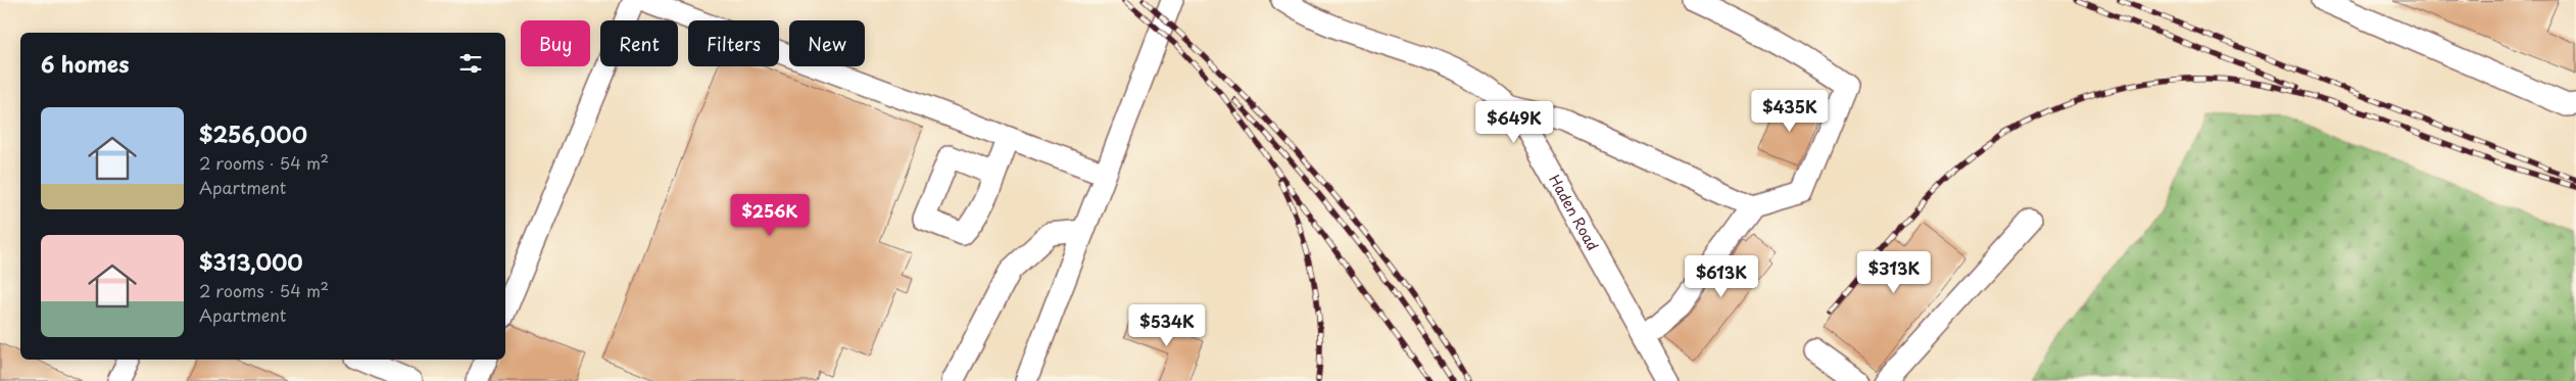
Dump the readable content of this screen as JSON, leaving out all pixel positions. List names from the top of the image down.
{
  "streets": {
    "street": ["Haden Road"]
  },
  "page": {
    "chip": [
      "Buy",
      "Rent",
      "Filters",
      "New"
    ],
    "heading": "6 homes",
    "price": [
      "$435K",
      "$649K",
      "$256K",
      "$313K",
      "$613K",
      "$534K"
    ],
    "list": [
      {
        "name": "$256,000",
        "note": "2 rooms · 54 m² · Apartment"
      },
      {
        "name": "$313,000",
        "note": "2 rooms · 54 m² · Apartment"
      }
    ]
  }
}
